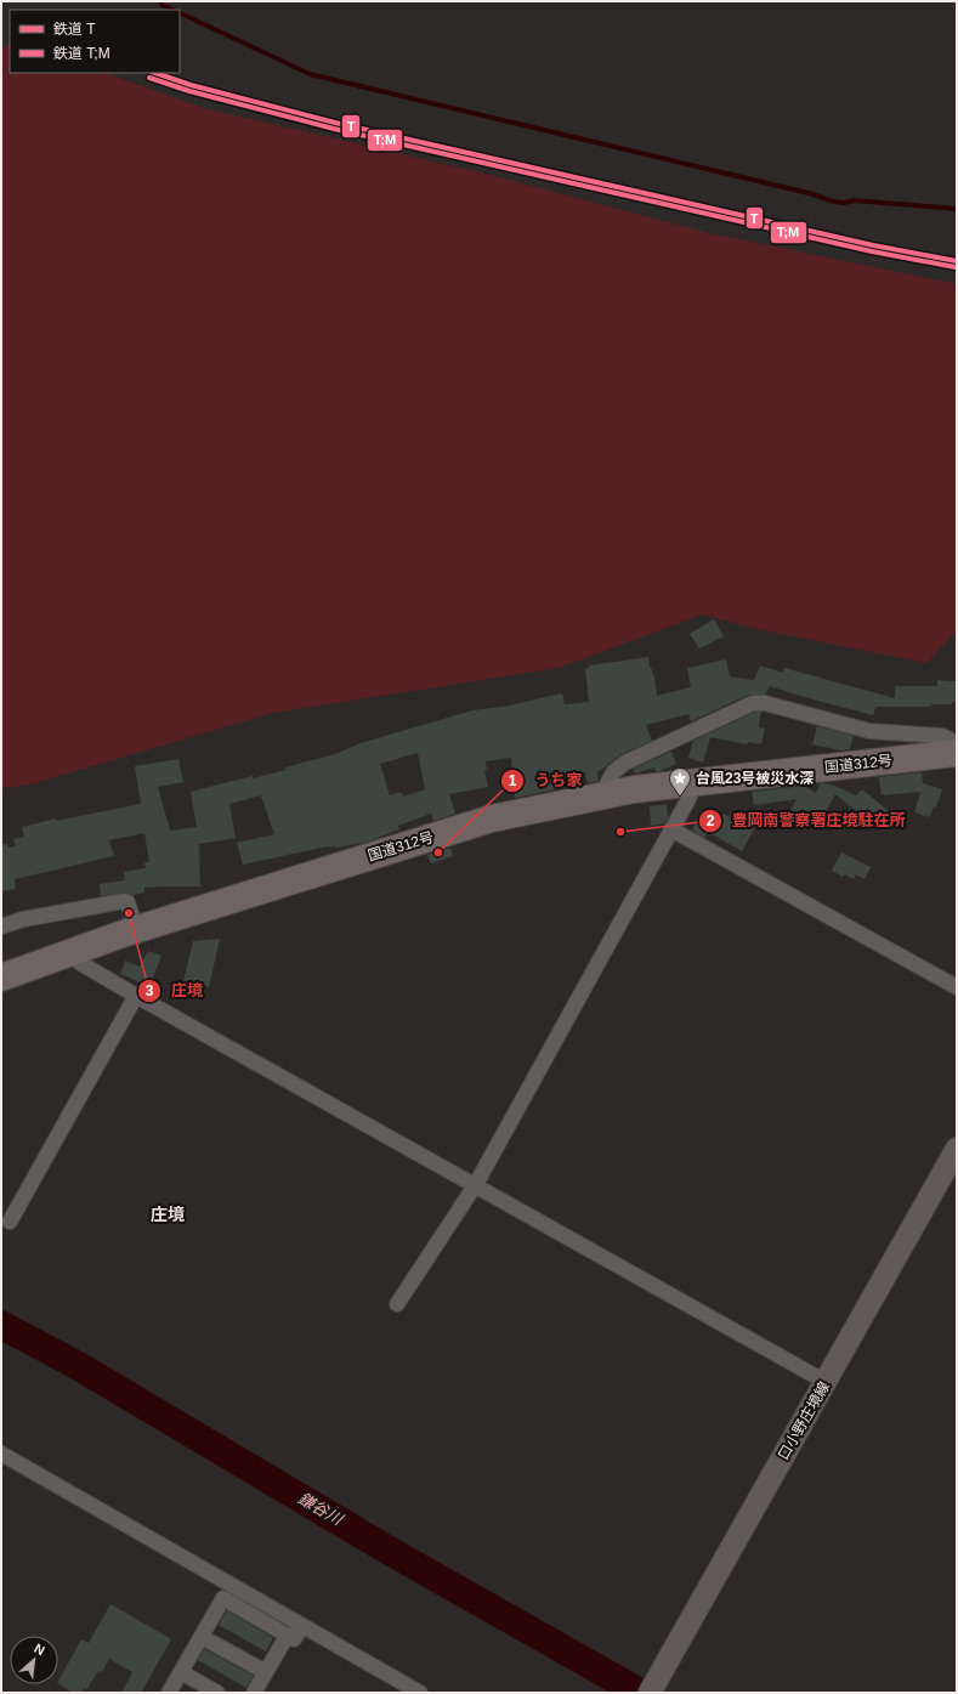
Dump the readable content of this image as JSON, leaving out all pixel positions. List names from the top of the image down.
{
  "streets": {
    "highway": ["国道312号"],
    "main road": ["口小野庄境線"]
  },
  "districts": ["庄境"],
  "water": ["鎌谷川"],
  "places": {
    "place": ["台風23号被災水深"],
    "other": ["豊岡南警察署庄境駐在所", "うち家", "庄境"]
  },
  "lines": ["rail line T", "rail line T;M"],
  "legend": ["鉄道 T", "鉄道 T;M"],
  "north": "top right"
}
